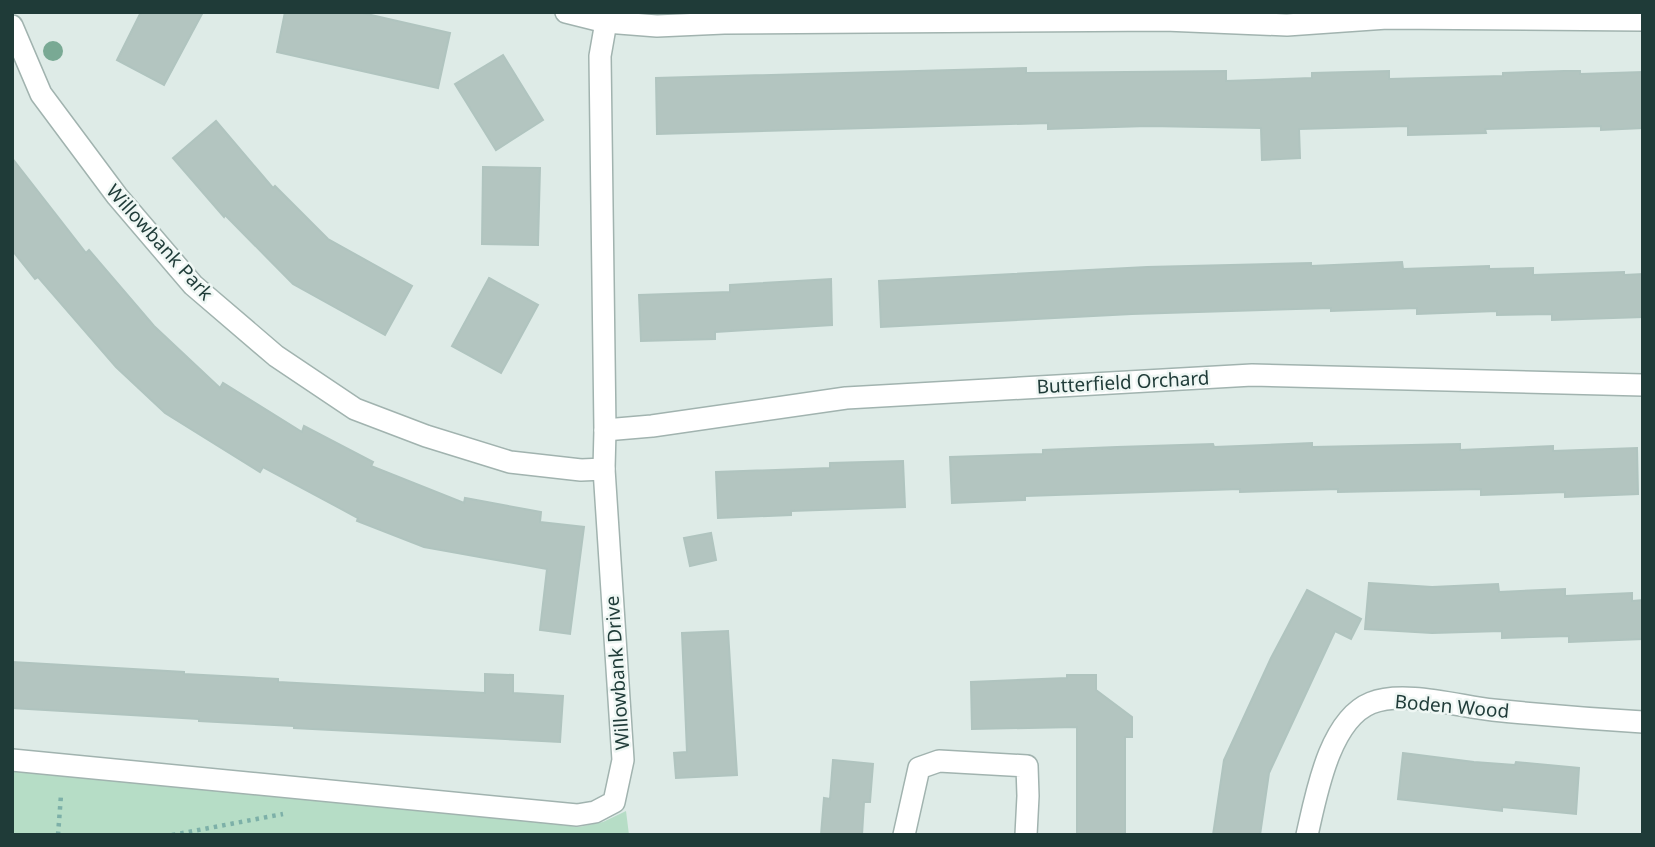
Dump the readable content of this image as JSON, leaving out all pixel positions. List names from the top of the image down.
{
  "streets": {
    "street": [
      "Willowbank Park",
      "Butterfield Orchard",
      "Willowbank Drive",
      "Boden Wood"
    ]
  },
  "crossings": [
    ["Willowbank Park", "Willowbank Drive"],
    ["Butterfield Orchard", "Willowbank Drive"]
  ]
}
